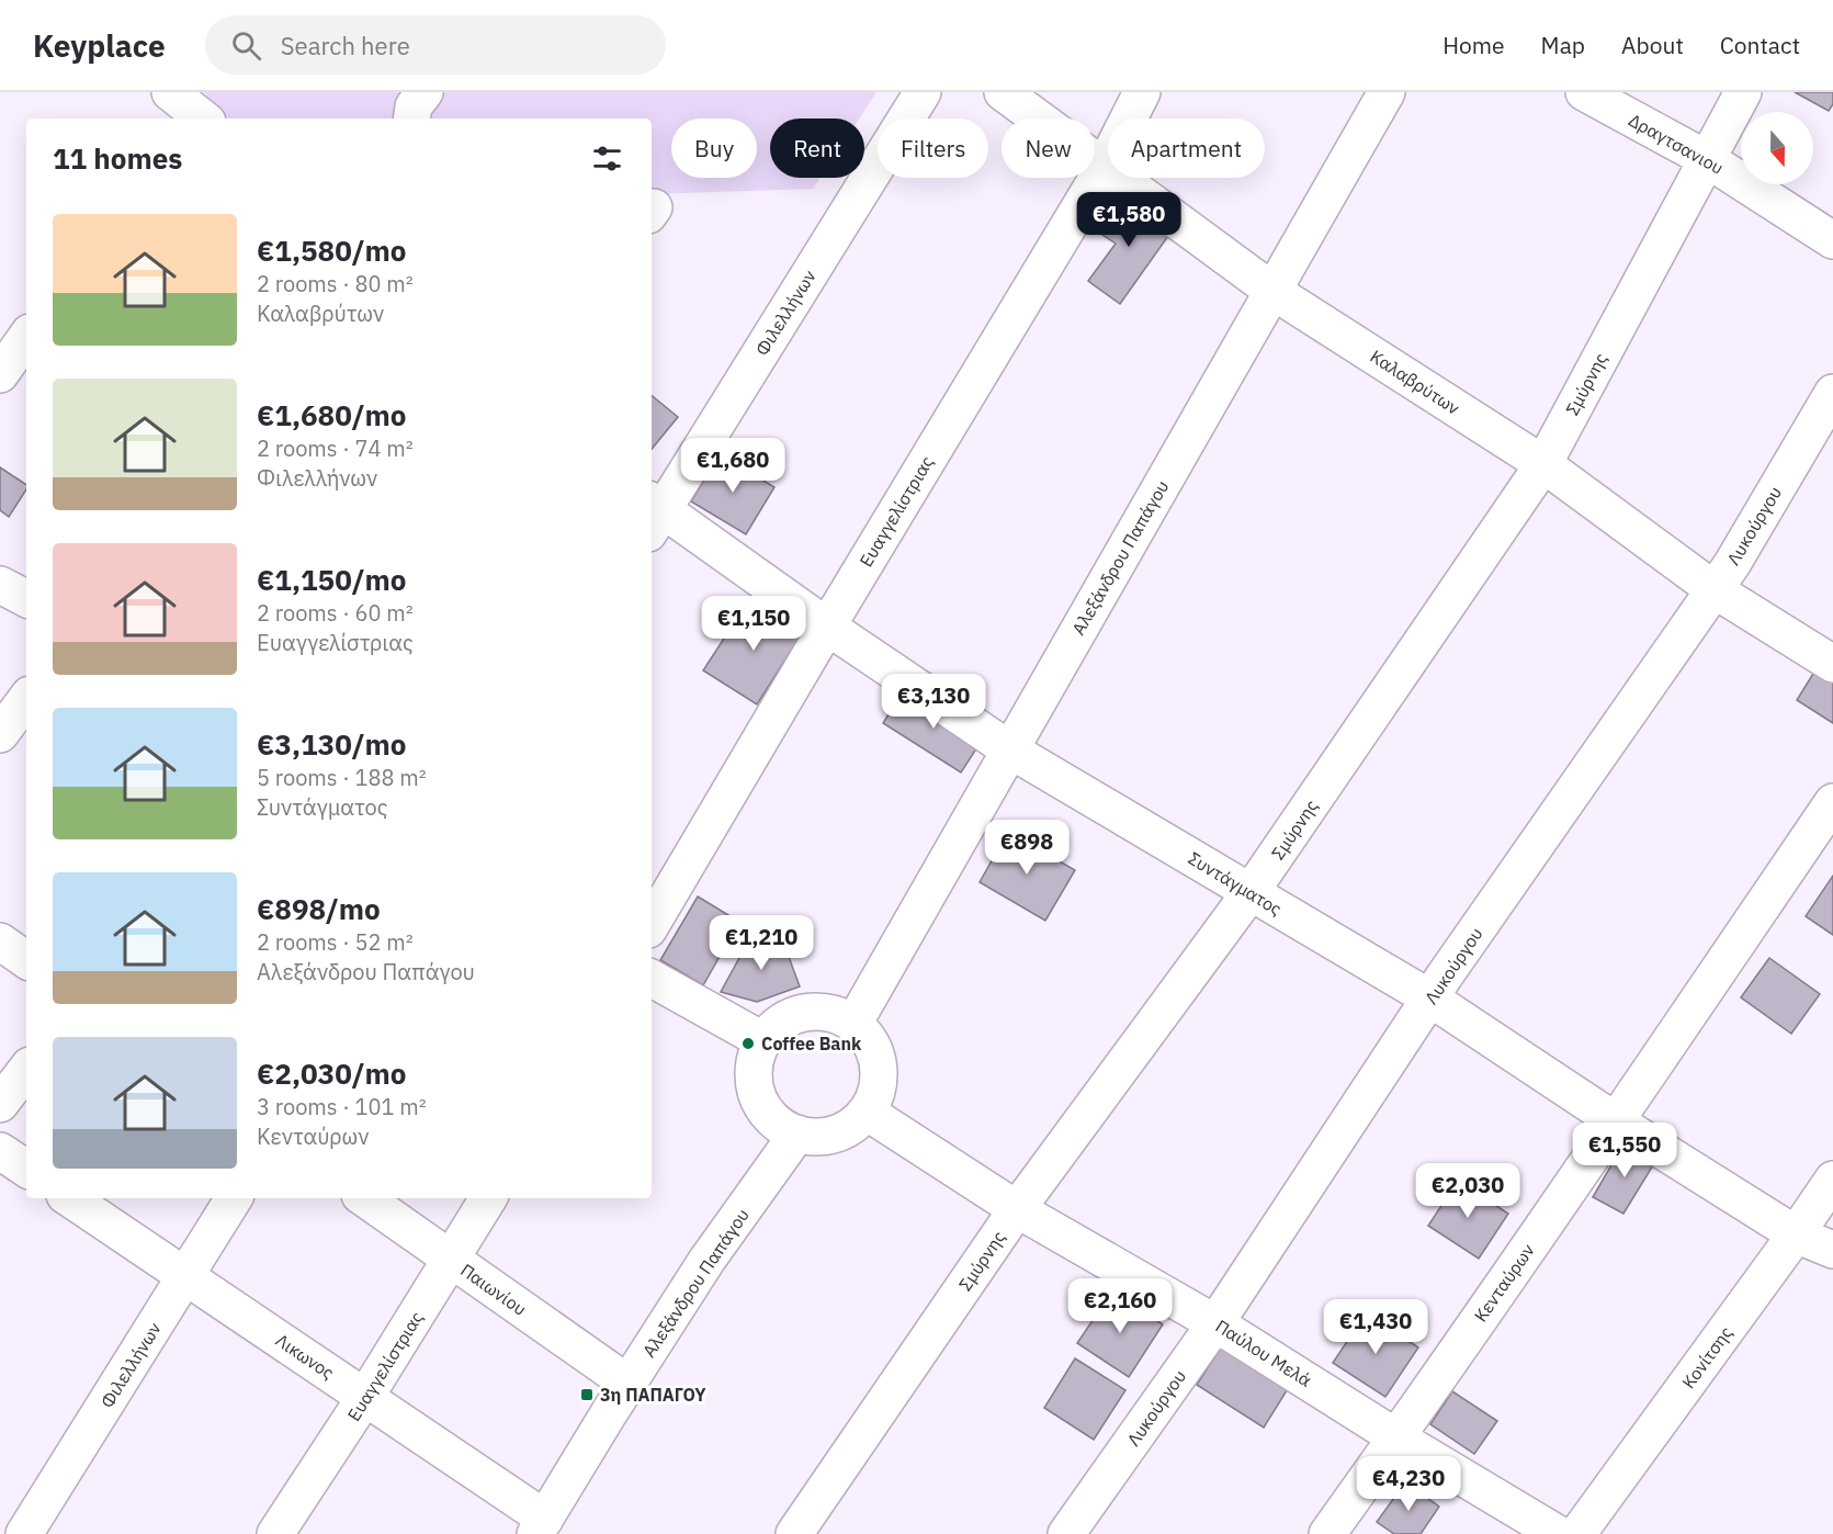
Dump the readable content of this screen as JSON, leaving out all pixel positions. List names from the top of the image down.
{
  "streets": {
    "street": [
      "Δραγτσανιου",
      "Φιλελλήνων",
      "Καλαβρύτων",
      "Σμύρνης",
      "Ευαγγελίστριας",
      "Λυκούργου",
      "Αλεξάνδρου Παπάγου",
      "Συντάγματος",
      "Κενταύρων",
      "Παιωνίου",
      "Παύλου Μελά",
      "Λικωνος",
      "Κονίτσης"
    ]
  },
  "crossings": [
    ["Δραγτσανιου", "Σμύρνης"],
    ["Φιλελλήνων", "Συντάγματος"],
    ["Φιλελλήνων", "Λικωνος"],
    ["Καλαβρύτων", "Σμύρνης"],
    ["Καλαβρύτων", "Ευαγγελίστριας"],
    ["Καλαβρύτων", "Λυκούργου"],
    ["Καλαβρύτων", "Αλεξάνδρου Παπάγου"],
    ["Σμύρνης", "Συντάγματος"],
    ["Σμύρνης", "Παύλου Μελά"],
    ["Ευαγγελίστριας", "Συντάγματος"],
    ["Ευαγγελίστριας", "Παιωνίου"],
    ["Ευαγγελίστριας", "Λικωνος"],
    ["Λυκούργου", "Συντάγματος"],
    ["Λυκούργου", "Παύλου Μελά"],
    ["Αλεξάνδρου Παπάγου", "Συντάγματος"],
    ["Αλεξάνδρου Παπάγου", "Παιωνίου"],
    ["Αλεξάνδρου Παπάγου", "Παύλου Μελά"],
    ["Αλεξάνδρου Παπάγου", "Λικωνος"],
    ["Συντάγματος", "Κενταύρων"],
    ["Συντάγματος", "Κονίτσης"],
    ["Κενταύρων", "Παύλου Μελά"]
  ],
  "places": {
    "other": ["Coffee Bank"],
    "transit": ["3η ΠΑΠΑΓΟΥ"]
  },
  "north": "bottom",
  "page": {
    "header": "Keyplace",
    "search": "Search here",
    "nav": [
      "Home",
      "Map",
      "About",
      "Contact"
    ],
    "chip": [
      "Buy",
      "Rent",
      "Filters",
      "New",
      "Apartment"
    ],
    "heading": "11 homes",
    "price": [
      "€1,580",
      "€1,680",
      "€1,150",
      "€3,130",
      "€898",
      "€1,210",
      "€1,550",
      "€2,030",
      "€2,160",
      "€1,430",
      "€4,230"
    ],
    "list": [
      {
        "name": "€1,580/mo",
        "note": "2 rooms · 80 m² · Καλαβρύτων"
      },
      {
        "name": "€1,680/mo",
        "note": "2 rooms · 74 m² · Φιλελλήνων"
      },
      {
        "name": "€1,150/mo",
        "note": "2 rooms · 60 m² · Ευαγγελίστριας"
      },
      {
        "name": "€3,130/mo",
        "note": "5 rooms · 188 m² · Συντάγματος"
      },
      {
        "name": "€898/mo",
        "note": "2 rooms · 52 m² · Αλεξάνδρου Παπάγου"
      },
      {
        "name": "€2,030/mo",
        "note": "3 rooms · 101 m² · Κενταύρων"
      }
    ]
  }
}
